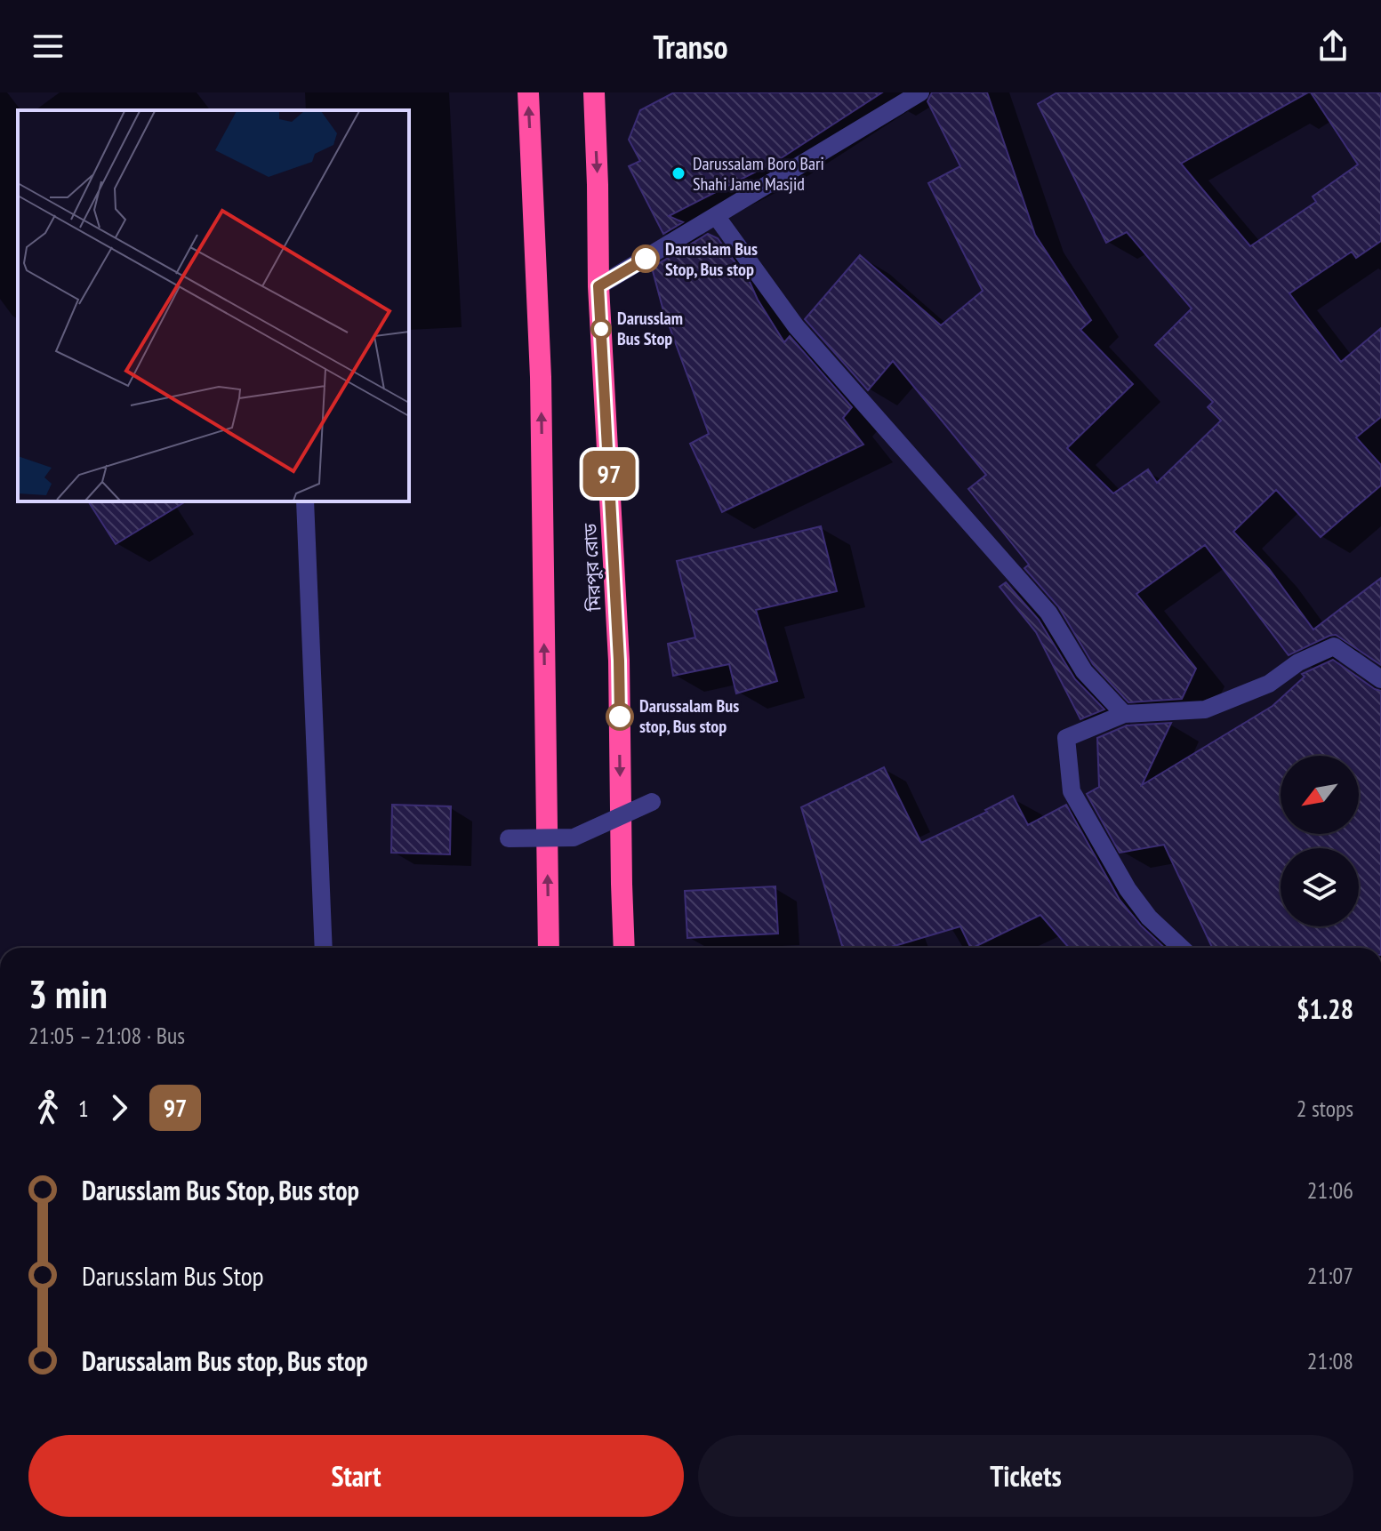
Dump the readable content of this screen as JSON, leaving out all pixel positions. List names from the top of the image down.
{
  "streets": {
    "highway": ["মিরপুর রোড"]
  },
  "places": [
    "Darussalam Boro Bari Shahi Jame Masjid",
    "Darusslam Bus Stop, Bus stop",
    "Darusslam Bus Stop",
    "Darussalam Bus stop, Bus stop"
  ],
  "lines": ["bus line 97"],
  "north": "bottom left",
  "page": {
    "header": "Transo",
    "on_map": "97",
    "heading": ["3 min", "21:05 – 21:08 · Bus", "$1.28"],
    "legs": ["1", "97", "2 stops"],
    "list": [
      {
        "name": "Darusslam Bus Stop, Bus stop",
        "value": "21:06"
      },
      {
        "name": "Darusslam Bus Stop",
        "value": "21:07"
      },
      {
        "name": "Darussalam Bus stop, Bus stop",
        "value": "21:08"
      }
    ],
    "buttons": ["Start", "Tickets"]
  }
}
